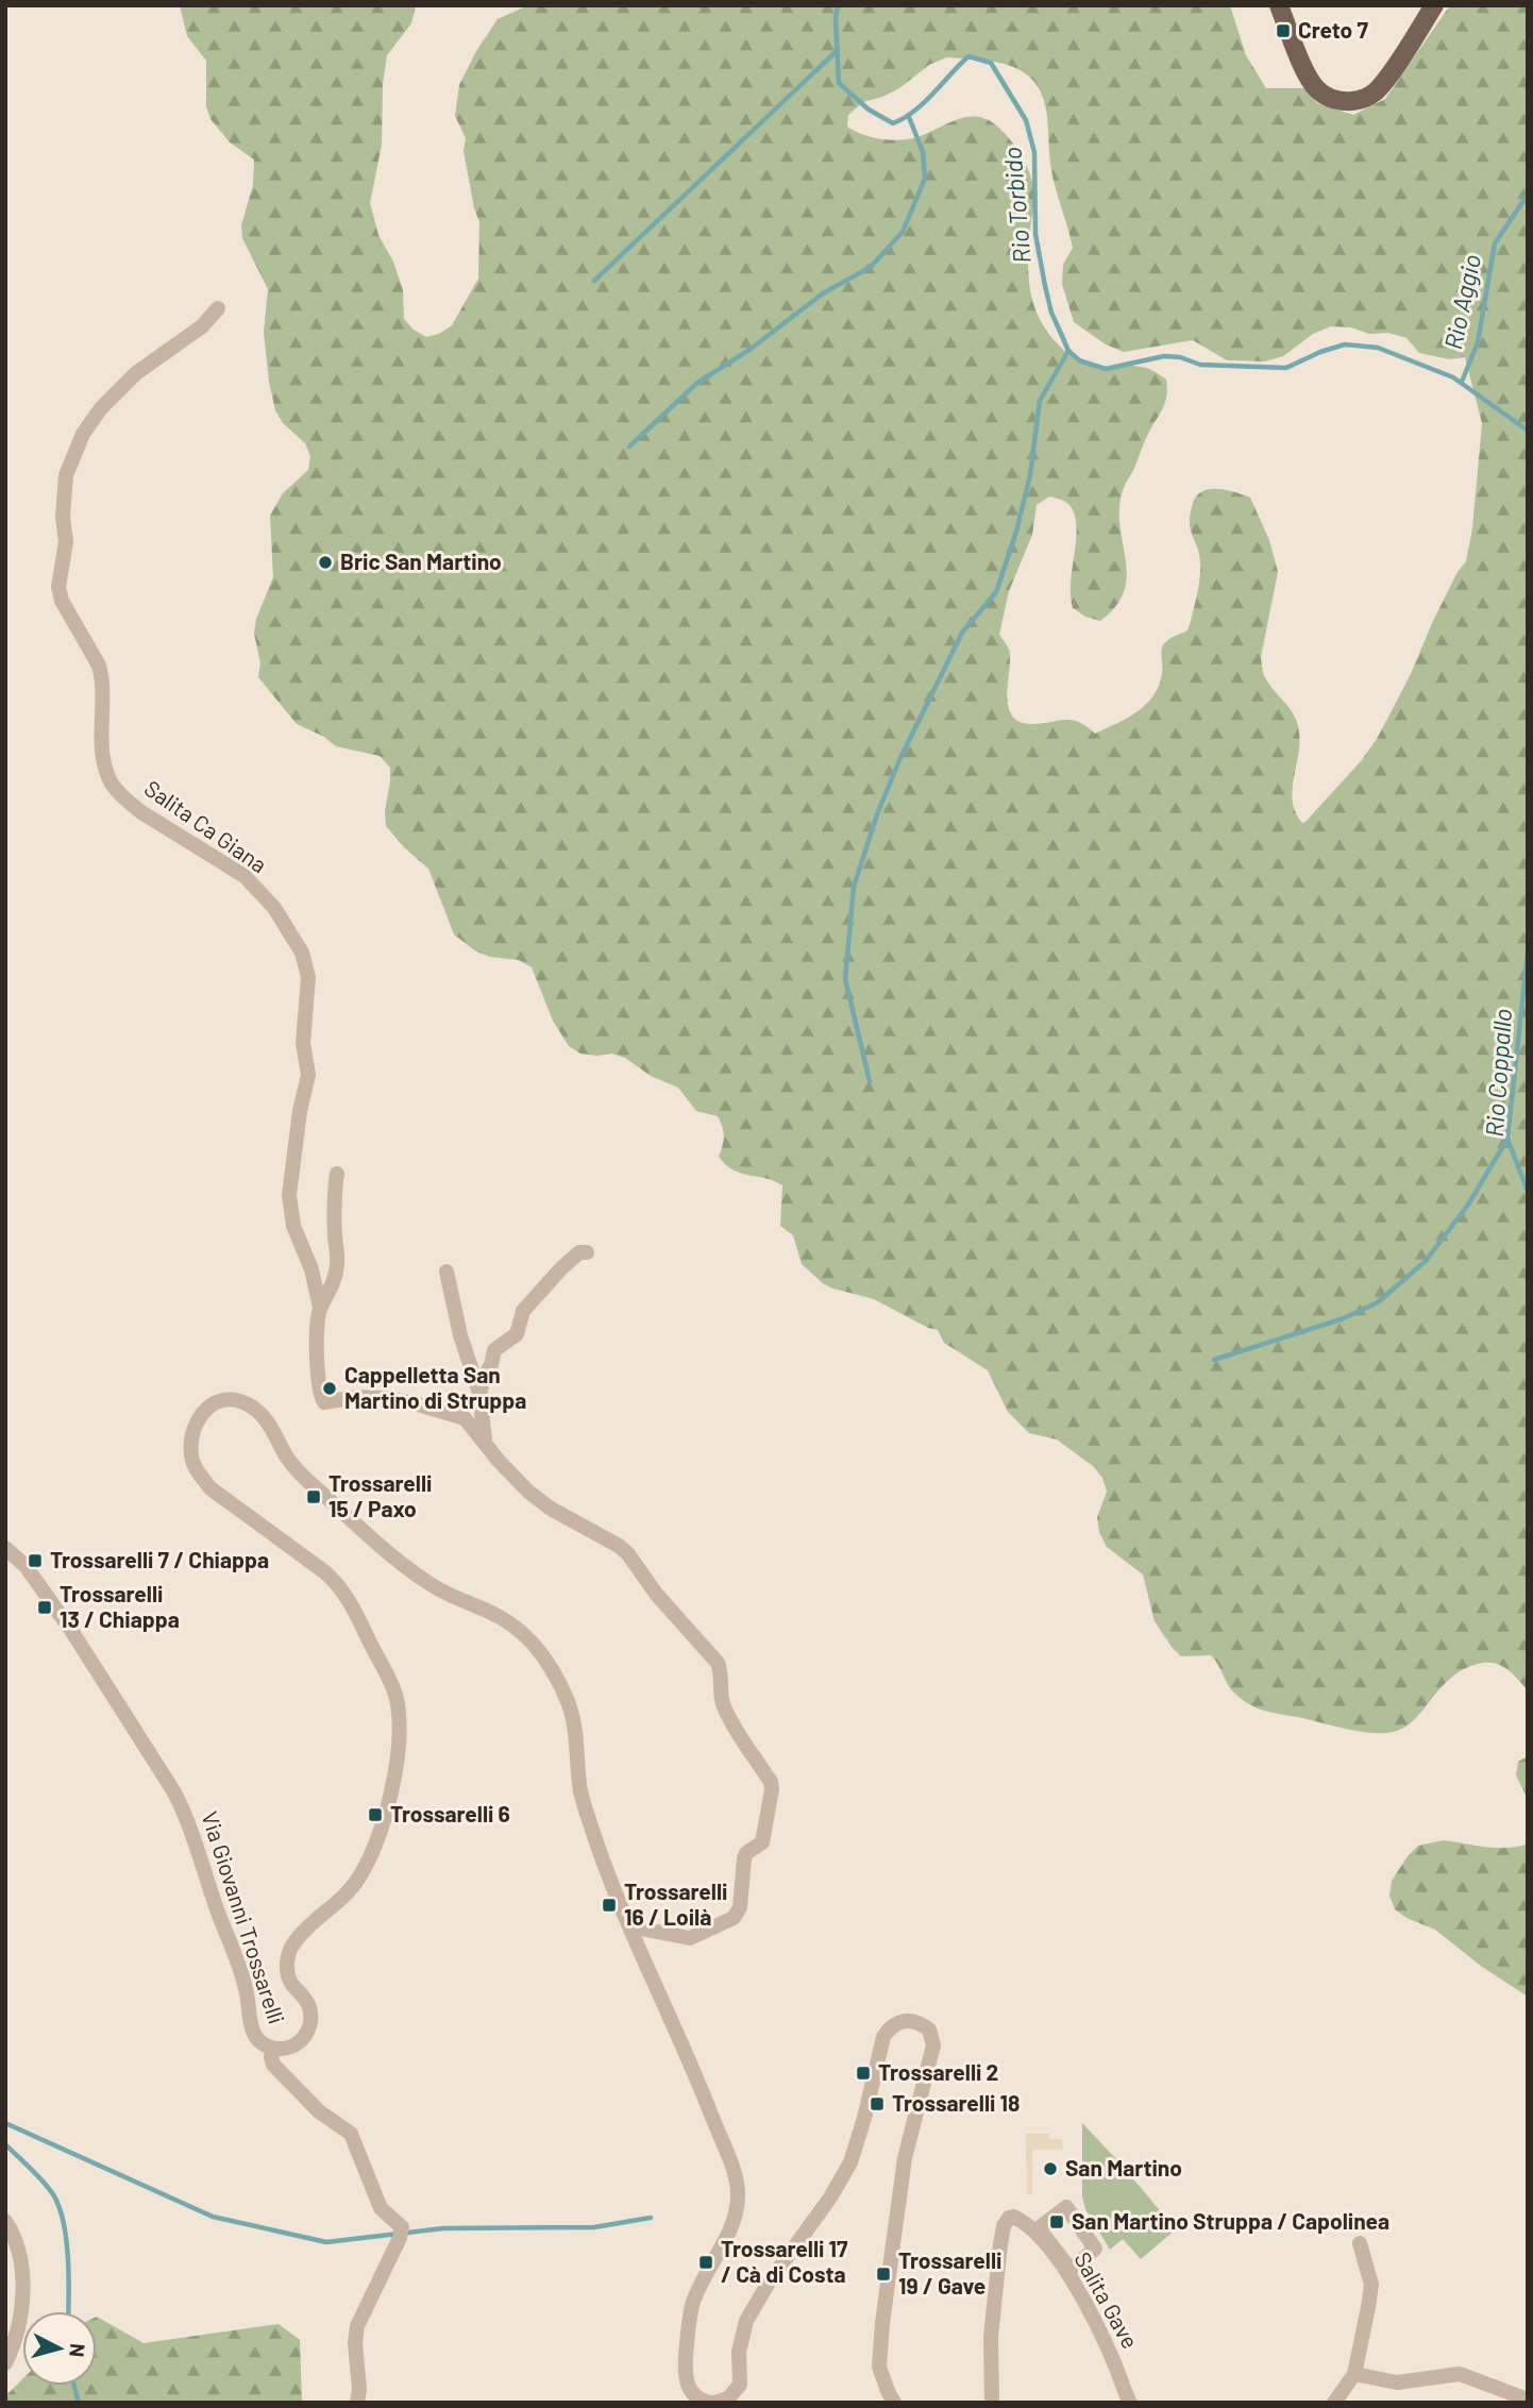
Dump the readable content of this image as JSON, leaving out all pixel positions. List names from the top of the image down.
{
  "streets": {
    "street": ["Salita Ca Giana", "Via Giovanni Trossarelli", "Salita Gave"]
  },
  "water": ["Rio Torbido", "Rio Aggio", "Rio Coppallo"],
  "places": {
    "transit": [
      "Creto 7",
      "Trossarelli 15 / Paxo",
      "Trossarelli 7 / Chiappa",
      "Trossarelli 13 / Chiappa",
      "Trossarelli 6",
      "Trossarelli 16 / Loilà",
      "Trossarelli 2",
      "Trossarelli 18",
      "San Martino Struppa / Capolinea",
      "Trossarelli 17 / Cà di Costa",
      "Trossarelli 19 / Gave"
    ],
    "other": ["Bric San Martino", "Cappelletta San Martino di Struppa", "San Martino"]
  },
  "north": "right"
}
